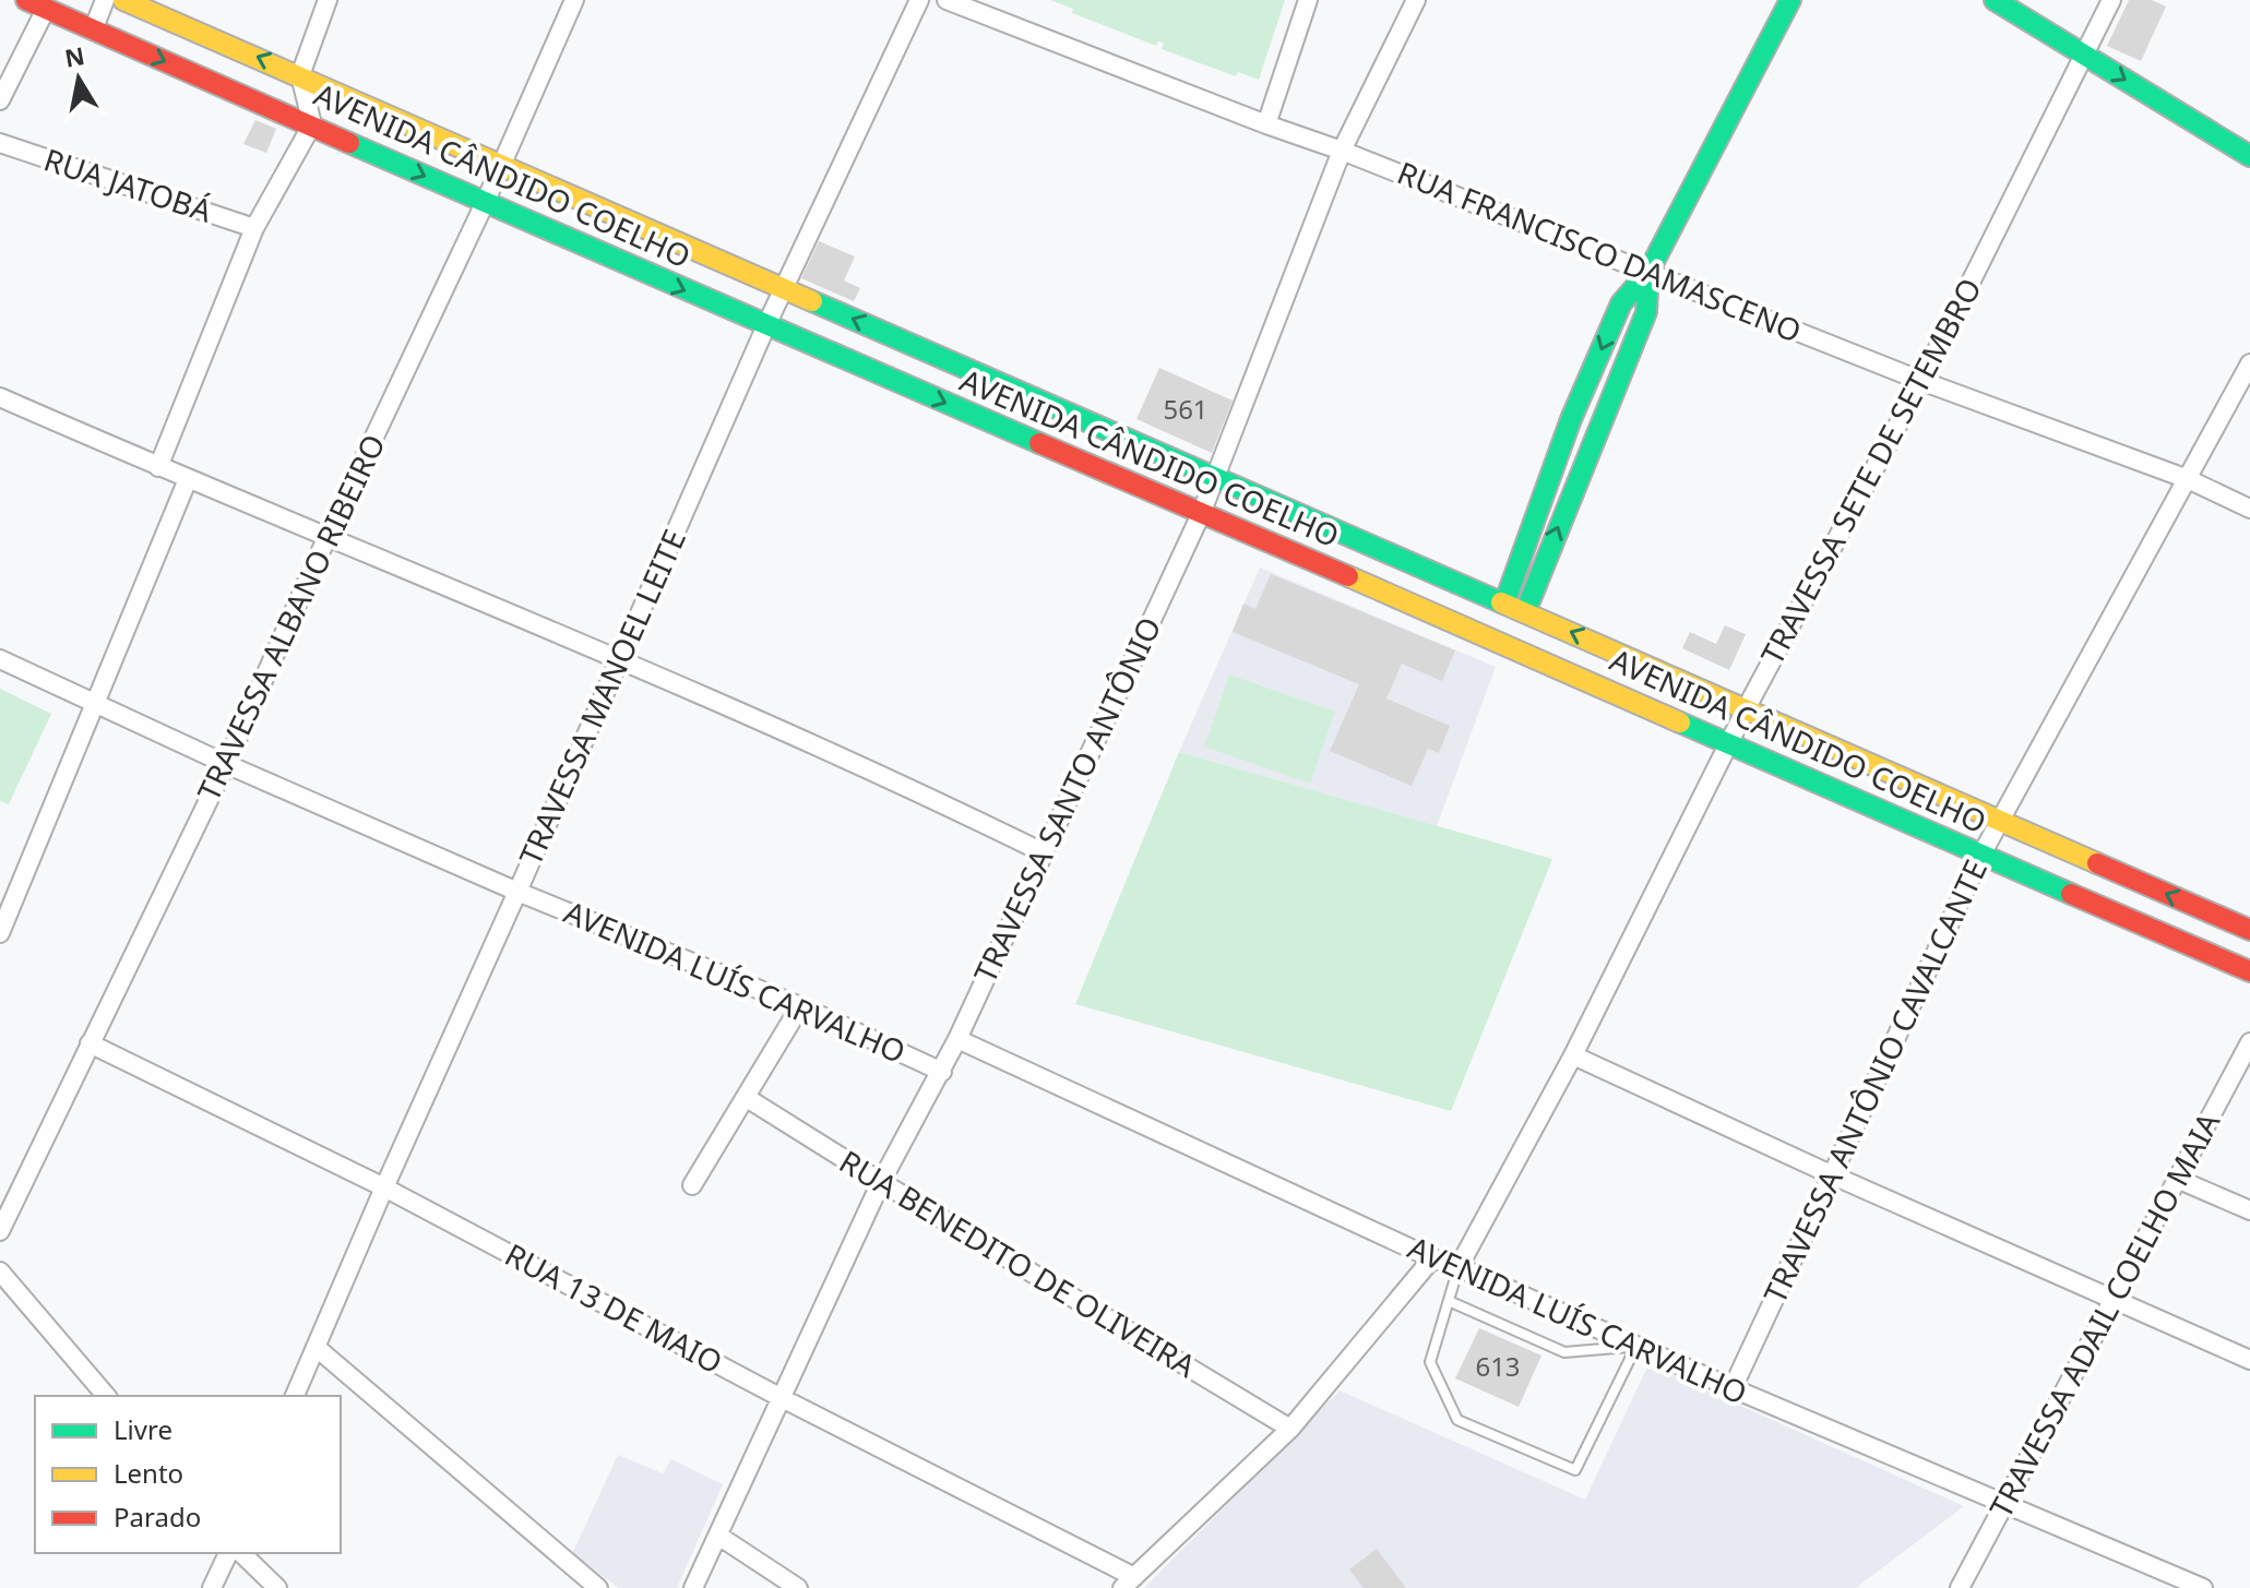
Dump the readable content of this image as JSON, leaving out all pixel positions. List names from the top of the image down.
{
  "streets": {
    "main road": ["AVENIDA CÂNDIDO COELHO"],
    "street": [
      "RUA JATOBÁ",
      "RUA FRANCISCO DAMASCENO",
      "TRAVESSA SETE DE SETEMBRO",
      "TRAVESSA ALBANO RIBEIRO",
      "TRAVESSA MANOEL LEITE",
      "TRAVESSA SANTO ANTÔNIO",
      "AVENIDA LUÍS CARVALHO",
      "TRAVESSA ANTÔNIO CAVALCANTE",
      "RUA BENEDITO DE OLIVEIRA",
      "RUA 13 DE MAIO",
      "TRAVESSA ADAIL COELHO MAIA"
    ]
  },
  "crossings": [
    ["AVENIDA CÂNDIDO COELHO", "TRAVESSA SETE DE SETEMBRO"],
    ["AVENIDA CÂNDIDO COELHO", "TRAVESSA ALBANO RIBEIRO"],
    ["AVENIDA CÂNDIDO COELHO", "TRAVESSA MANOEL LEITE"],
    ["AVENIDA CÂNDIDO COELHO", "TRAVESSA SANTO ANTÔNIO"],
    ["AVENIDA CÂNDIDO COELHO", "TRAVESSA ANTÔNIO CAVALCANTE"],
    ["RUA FRANCISCO DAMASCENO", "TRAVESSA SETE DE SETEMBRO"],
    ["RUA FRANCISCO DAMASCENO", "TRAVESSA SANTO ANTÔNIO"],
    ["RUA FRANCISCO DAMASCENO", "TRAVESSA ANTÔNIO CAVALCANTE"],
    ["TRAVESSA SETE DE SETEMBRO", "AVENIDA LUÍS CARVALHO"],
    ["TRAVESSA ALBANO RIBEIRO", "AVENIDA LUÍS CARVALHO"],
    ["TRAVESSA ALBANO RIBEIRO", "RUA 13 DE MAIO"],
    ["TRAVESSA MANOEL LEITE", "AVENIDA LUÍS CARVALHO"],
    ["TRAVESSA MANOEL LEITE", "RUA 13 DE MAIO"],
    ["TRAVESSA SANTO ANTÔNIO", "AVENIDA LUÍS CARVALHO"],
    ["TRAVESSA SANTO ANTÔNIO", "RUA BENEDITO DE OLIVEIRA"],
    ["TRAVESSA SANTO ANTÔNIO", "RUA 13 DE MAIO"],
    ["AVENIDA LUÍS CARVALHO", "TRAVESSA ANTÔNIO CAVALCANTE"],
    ["AVENIDA LUÍS CARVALHO", "TRAVESSA ADAIL COELHO MAIA"]
  ],
  "house_numbers": ["561", "613"],
  "legend": ["Livre", "Lento", "Parado"],
  "north": "top"
}
